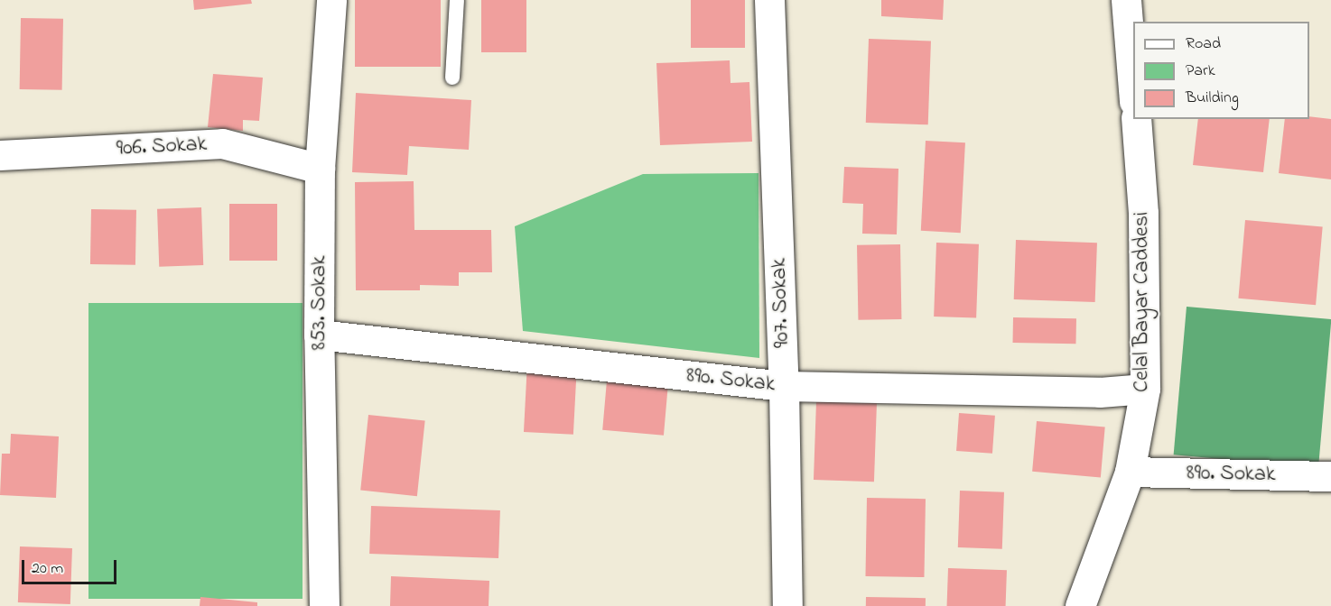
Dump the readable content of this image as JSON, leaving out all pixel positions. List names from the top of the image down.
{
  "streets": {
    "street": [
      "906. Sokak",
      "Celal Bayar Caddesi",
      "853. Sokak",
      "907. Sokak",
      "890. Sokak"
    ]
  },
  "crossings": [
    ["906. Sokak", "853. Sokak"],
    ["Celal Bayar Caddesi", "890. Sokak"],
    ["853. Sokak", "890. Sokak"],
    ["907. Sokak", "890. Sokak"]
  ],
  "legend": ["Road", "Park", "Building"],
  "scale_bar": "20 m"
}
